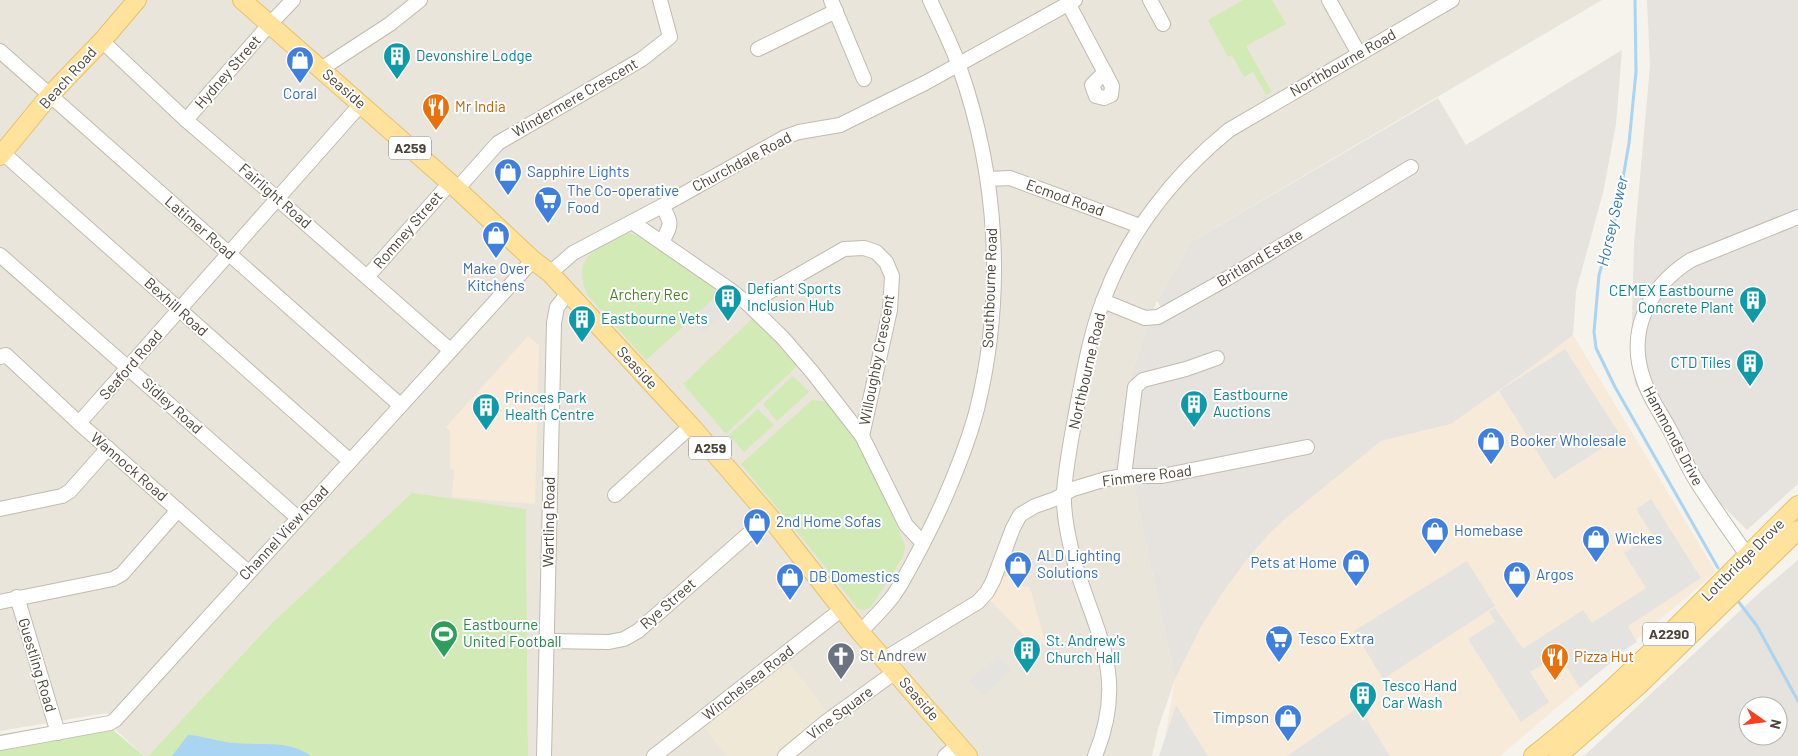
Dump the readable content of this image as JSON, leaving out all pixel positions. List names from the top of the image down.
{
  "streets": {
    "main road": [
      "Beach Road",
      "Seaside",
      "A259",
      "Lottbridge Drove",
      "A2290"
    ],
    "street": [
      "Northbourne Road",
      "Hydney Street",
      "Windermere Crescent",
      "Churchdale Road",
      "Fairlight Road",
      "Ecmod Road",
      "Latimer Road",
      "Romney Street",
      "Britland Estate",
      "Southbourne Road",
      "Bexhill Road",
      "Willoughby Crescent",
      "Seaford Road",
      "Sidley Road",
      "Hammonds Drive",
      "Wannock Road",
      "Finmere Road",
      "Wartling Road",
      "Channel View Road",
      "Rye Street",
      "Guestling Road",
      "Winchelsea Road",
      "Vine Square"
    ]
  },
  "crossings": [
    ["Northbourne Road", "Ecmod Road"],
    ["Northbourne Road", "Britland Estate"],
    ["Northbourne Road", "Finmere Road"],
    ["Hydney Street", "Seaside"],
    ["Hydney Street", "Fairlight Road"],
    ["Beach Road", "Fairlight Road"],
    ["Beach Road", "Latimer Road"],
    ["Beach Road", "Bexhill Road"],
    ["Seaside", "Windermere Crescent"],
    ["Seaside", "Churchdale Road"],
    ["Seaside", "Romney Street"],
    ["Seaside", "Southbourne Road"],
    ["Seaside", "Seaford Road"],
    ["Seaside", "Finmere Road"],
    ["Seaside", "Wartling Road"],
    ["Seaside", "Channel View Road"],
    ["Seaside", "Rye Street"],
    ["Seaside", "Winchelsea Road"],
    ["Seaside", "Vine Square"],
    ["Windermere Crescent", "Romney Street"],
    ["Churchdale Road", "Southbourne Road"],
    ["Churchdale Road", "Willoughby Crescent"],
    ["Fairlight Road", "Romney Street"],
    ["Fairlight Road", "Seaford Road"],
    ["Fairlight Road", "Channel View Road"],
    ["Ecmod Road", "Southbourne Road"],
    ["Latimer Road", "Seaford Road"],
    ["Latimer Road", "Channel View Road"],
    ["Southbourne Road", "Willoughby Crescent"],
    ["Bexhill Road", "Seaford Road"],
    ["Bexhill Road", "Channel View Road"],
    ["Seaford Road", "Sidley Road"],
    ["Seaford Road", "Wannock Road"],
    ["Sidley Road", "Channel View Road"],
    ["Hammonds Drive", "Lottbridge Drove"],
    ["Wannock Road", "Channel View Road"],
    ["Finmere Road", "Vine Square"],
    ["Wartling Road", "Rye Street"],
    ["Channel View Road", "Guestling Road"]
  ],
  "water": ["Horsey Sewer"],
  "parks": ["Archery Rec"],
  "places": {
    "building": [
      "Devonshire Lodge",
      "Defiant Sports Inclusion Hub",
      "CEMEX Eastbourne Concrete Plant",
      "Eastbourne Vets",
      "CTD Tiles",
      "Eastbourne Auctions",
      "Princes Park Health Centre",
      "St. Andrew's Church Hall",
      "Tesco Hand Car Wash"
    ],
    "shop": [
      "Coral",
      "Sapphire Lights",
      "Make Over Kitchens",
      "Booker Wholesale",
      "2nd Home Sofas",
      "Homebase",
      "Wickes",
      "Pets at Home",
      "ALD Lighting Solutions",
      "Argos",
      "DB Domestics",
      "Timpson"
    ],
    "restaurant": ["Mr India", "Pizza Hut"],
    "supermarket": ["The Co-operative Food", "Tesco Extra"],
    "sports": ["Eastbourne United Football"],
    "church": ["St Andrew"]
  },
  "north": "right"
}
